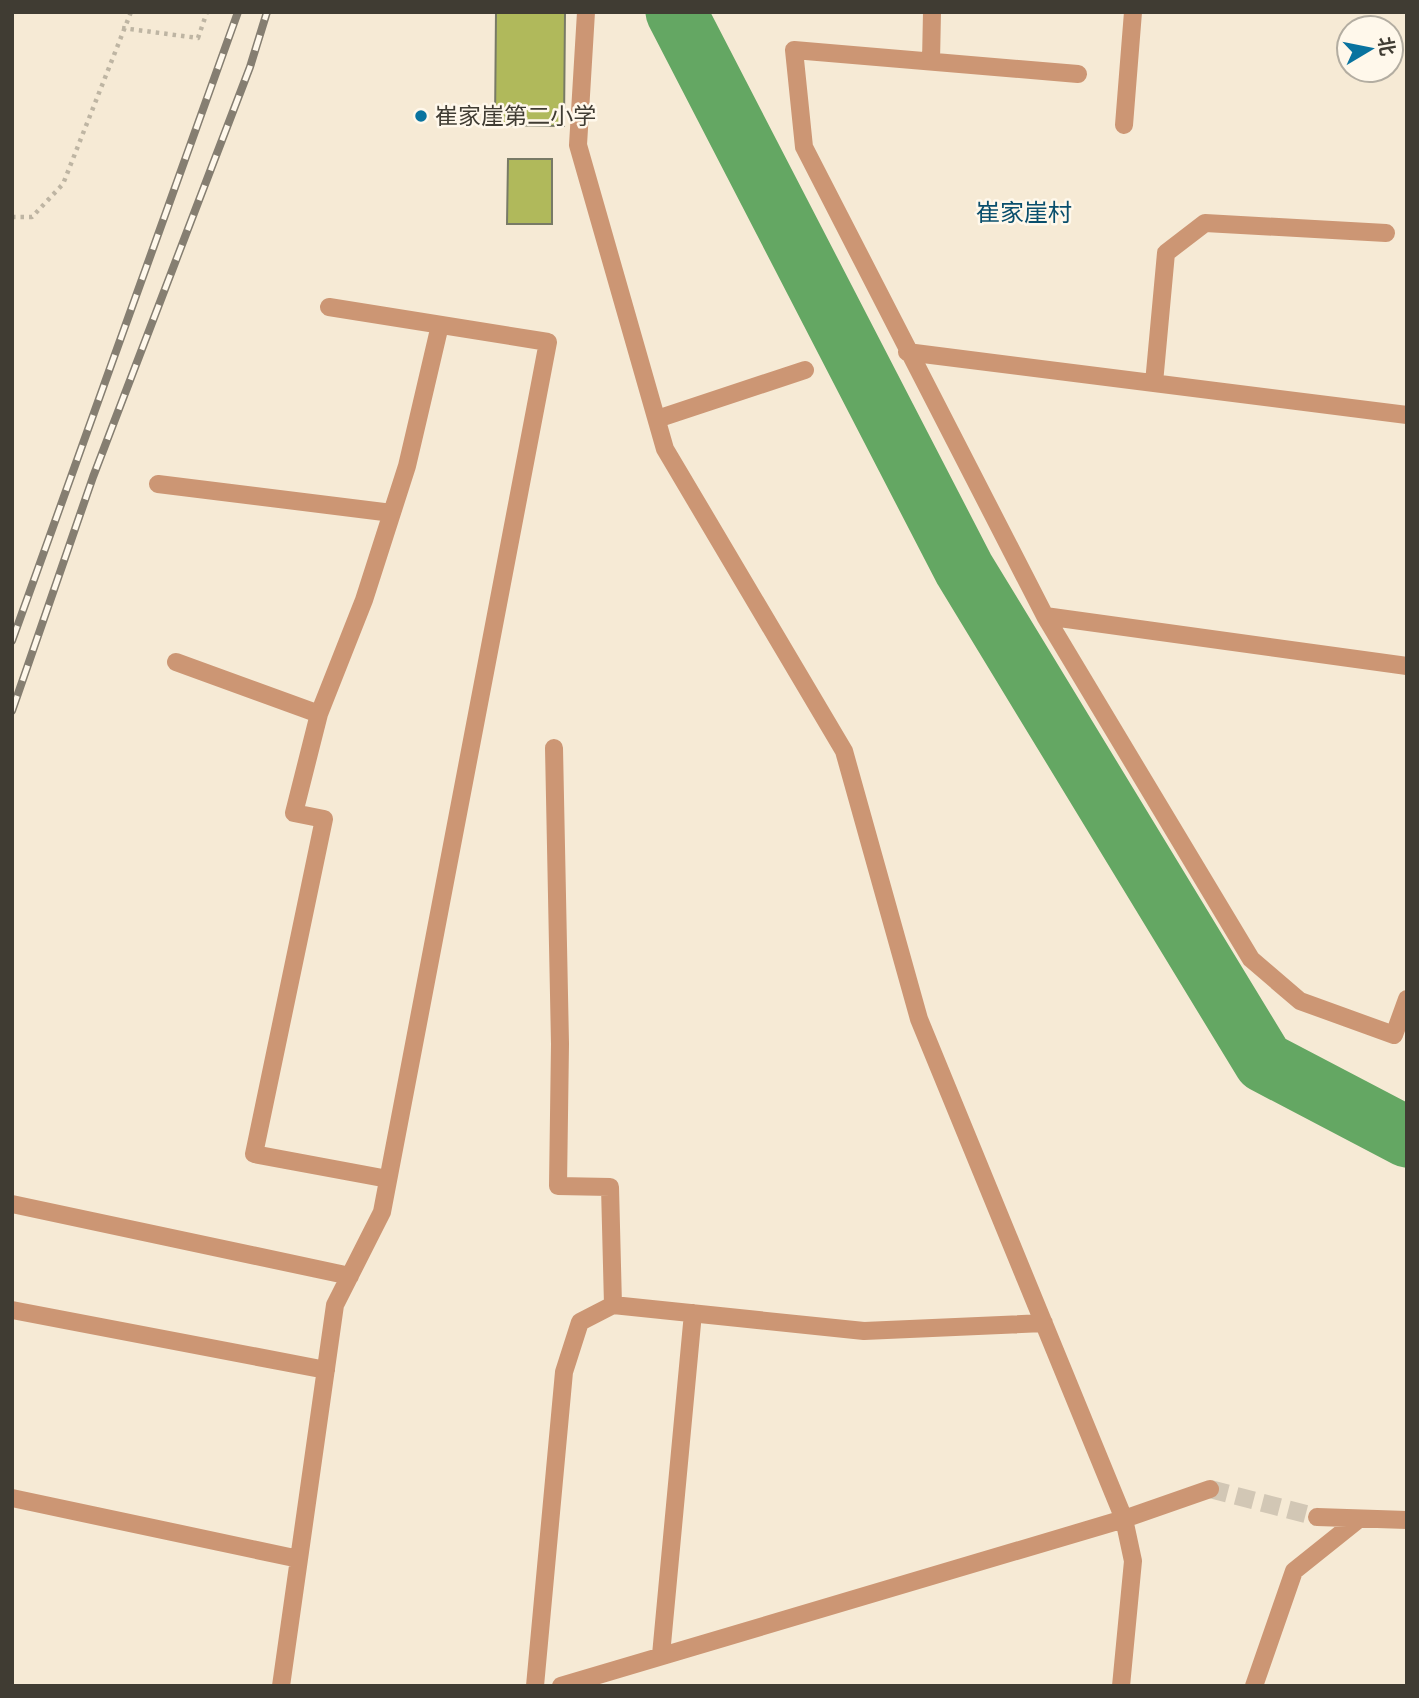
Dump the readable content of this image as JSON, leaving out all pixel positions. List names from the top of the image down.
{
  "districts": ["崔家崖村"],
  "places": ["崔家崖第二小学"],
  "north": "right"
}
